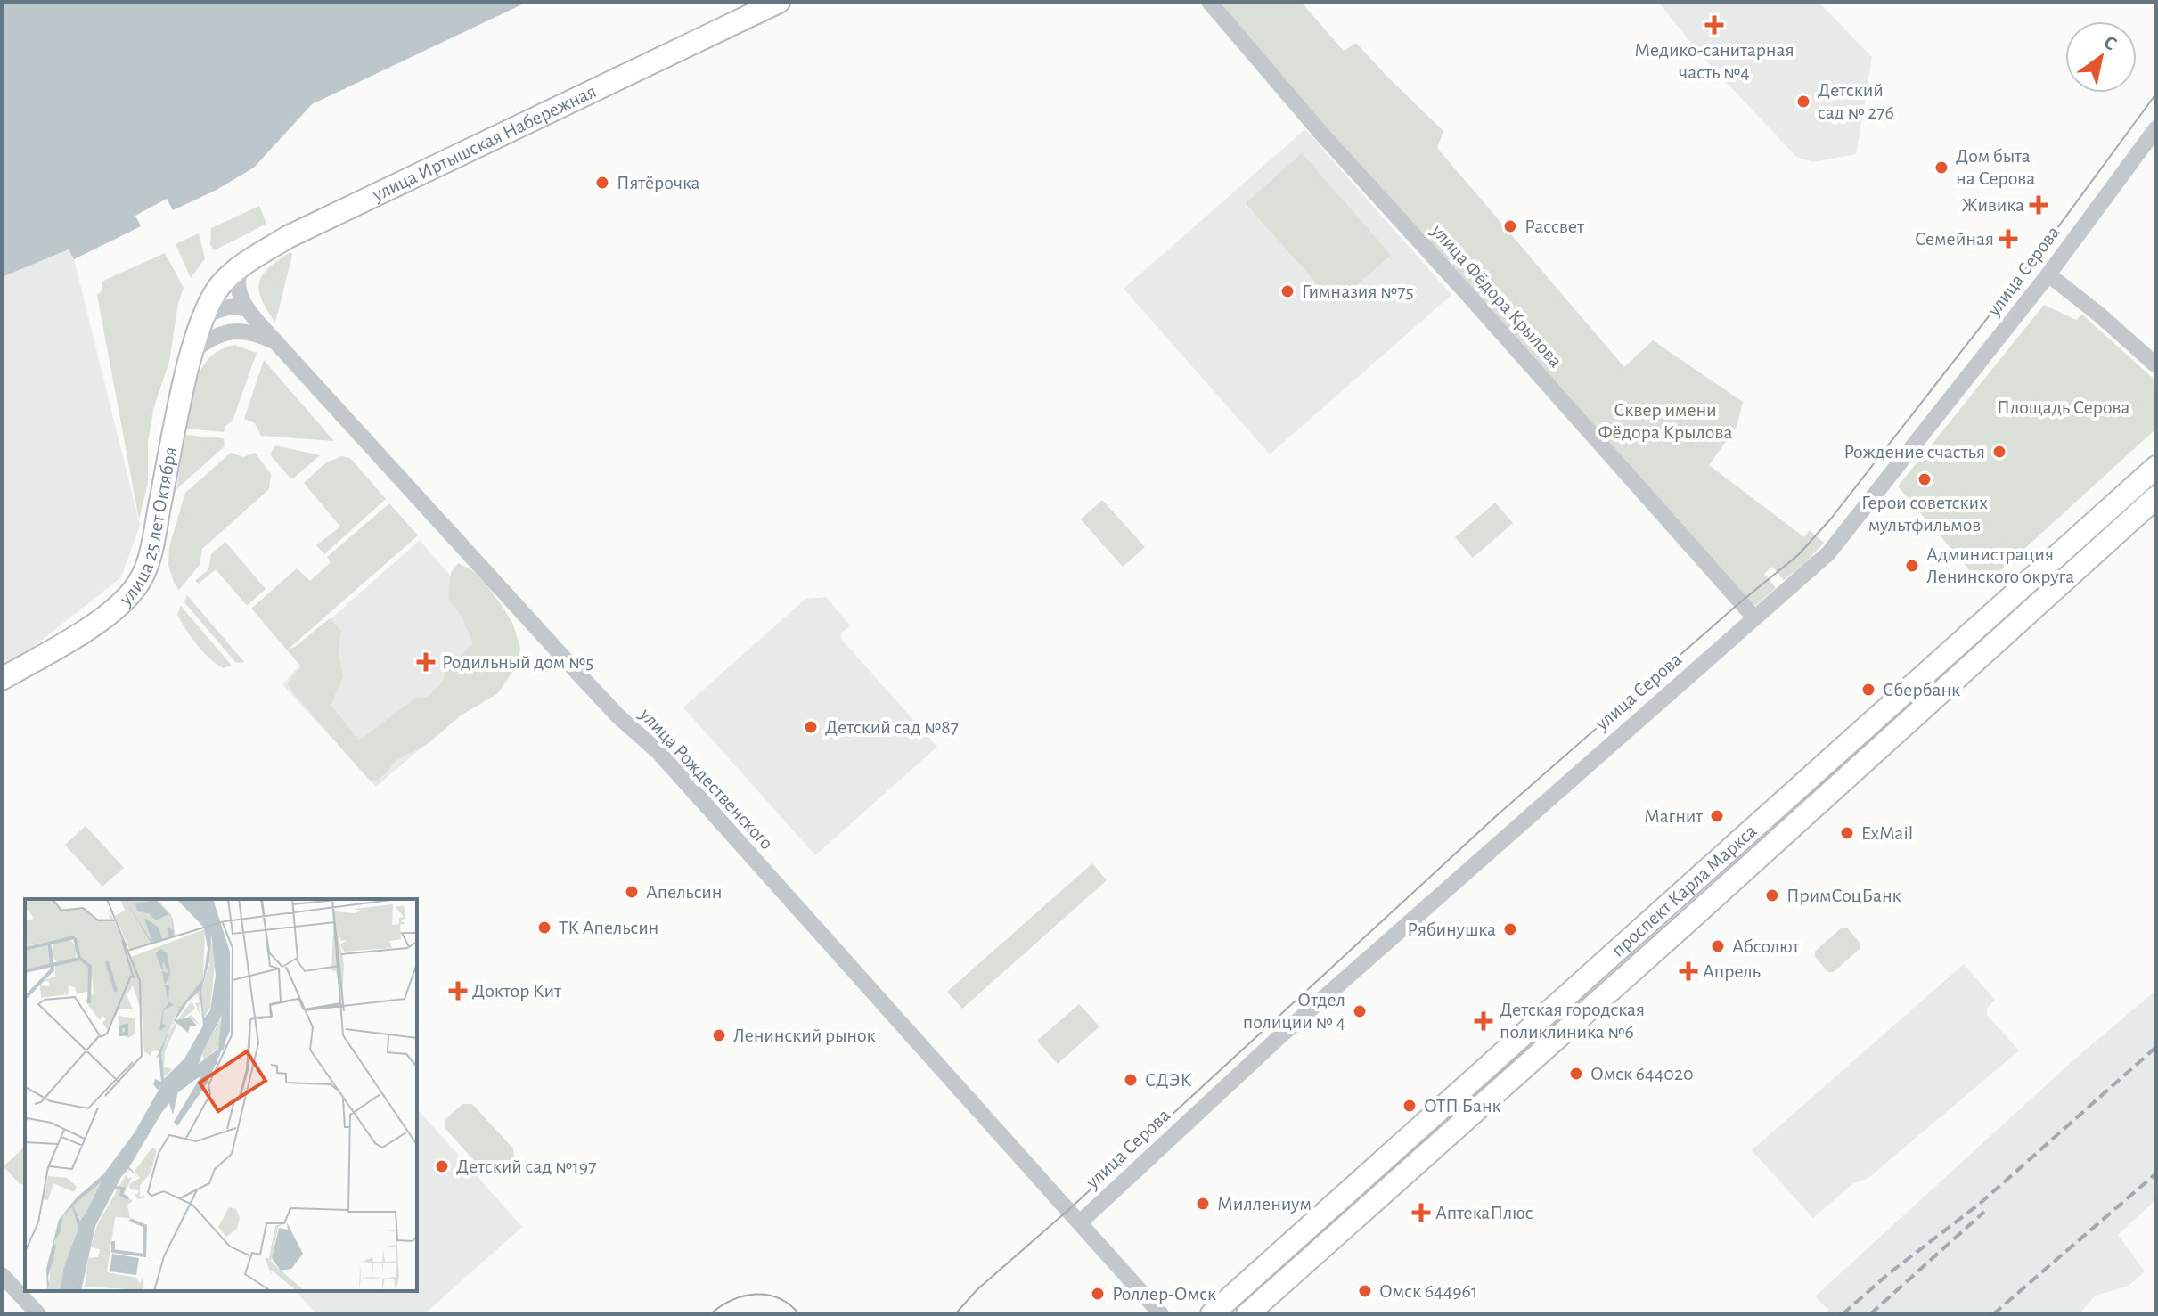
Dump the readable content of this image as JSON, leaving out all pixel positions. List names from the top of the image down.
{
  "streets": {
    "main road": ["улица Иртышская Набережная", "улица 25 лет Октября", "проспект Карла Маркса"],
    "street": ["улица Серова", "улица Фёдора Крылова", "улица Рождественского"]
  },
  "crossings": [
    ["улица Иртышская Набережная", "улица 25 лет Октября"],
    ["улица Иртышская Набережная", "улица Рождественского"],
    ["улица Серова", "улица Фёдора Крылова"],
    ["улица Серова", "улица Рождественского"]
  ],
  "parks": ["Площадь Серова", "Сквер имени Фёдора Крылова"],
  "places": {
    "health": [
      "Медико-санитарная часть №4",
      "Живика",
      "Семейная",
      "Родильный дом №5",
      "Апрель",
      "Доктор Кит",
      "Детская городская поликлиника №6",
      "АптекаПлюс"
    ],
    "other": [
      "Детский сад № 276",
      "Дом быта на Серова",
      "Пятёрочка",
      "Рассвет",
      "Гимназия №75",
      "Рождение счастья",
      "Герои советских мультфильмов",
      "Администрация Ленинского округа",
      "Сбербанк",
      "Детский сад №87",
      "Магнит",
      "ExMail",
      "Апельсин",
      "ПримСоцБанк",
      "ТК Апельсин",
      "Рябинушка",
      "Абсолют",
      "Отдел полиции № 4",
      "Ленинский рынок",
      "Омск 644020",
      "СДЭК",
      "ОТП Банк",
      "Детский сад №197",
      "Миллениум",
      "Омск 644961",
      "Роллер-Омск"
    ]
  },
  "north": "top right"
}
